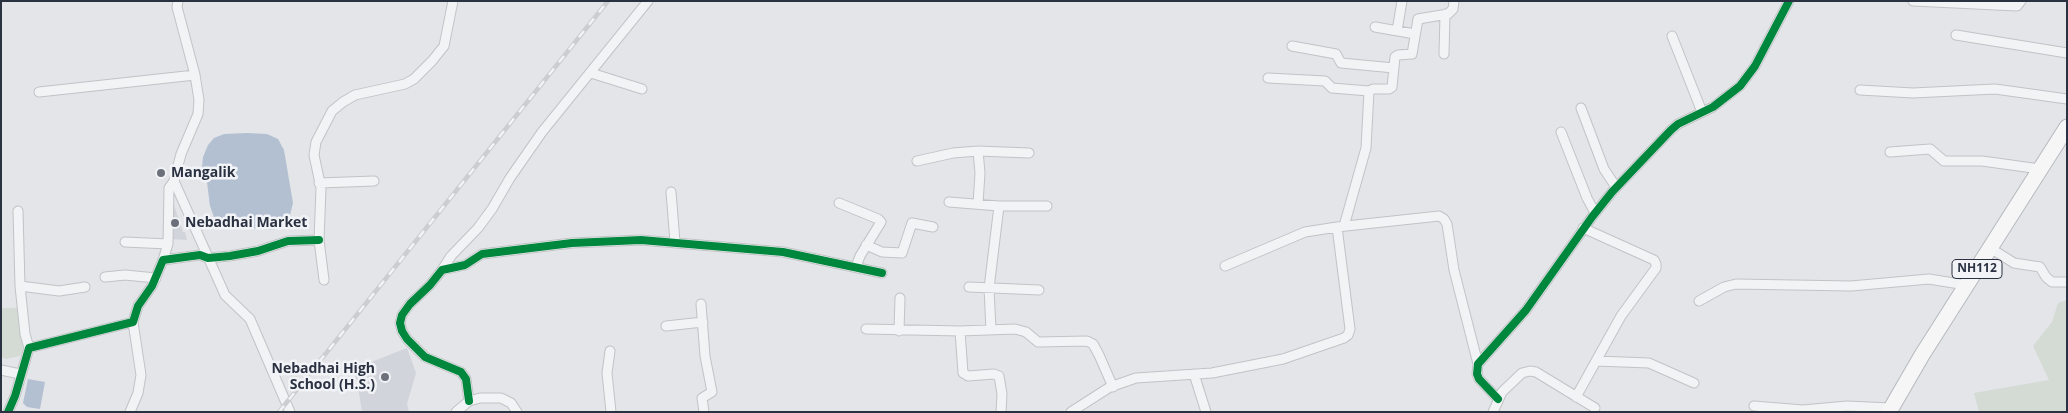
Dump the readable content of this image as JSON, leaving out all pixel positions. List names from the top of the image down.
{
  "streets": {
    "highway": ["NH112"]
  },
  "places": ["Mangalik", "Nebadhai Market", "Nebadhai High School (H.S.)"]
}
